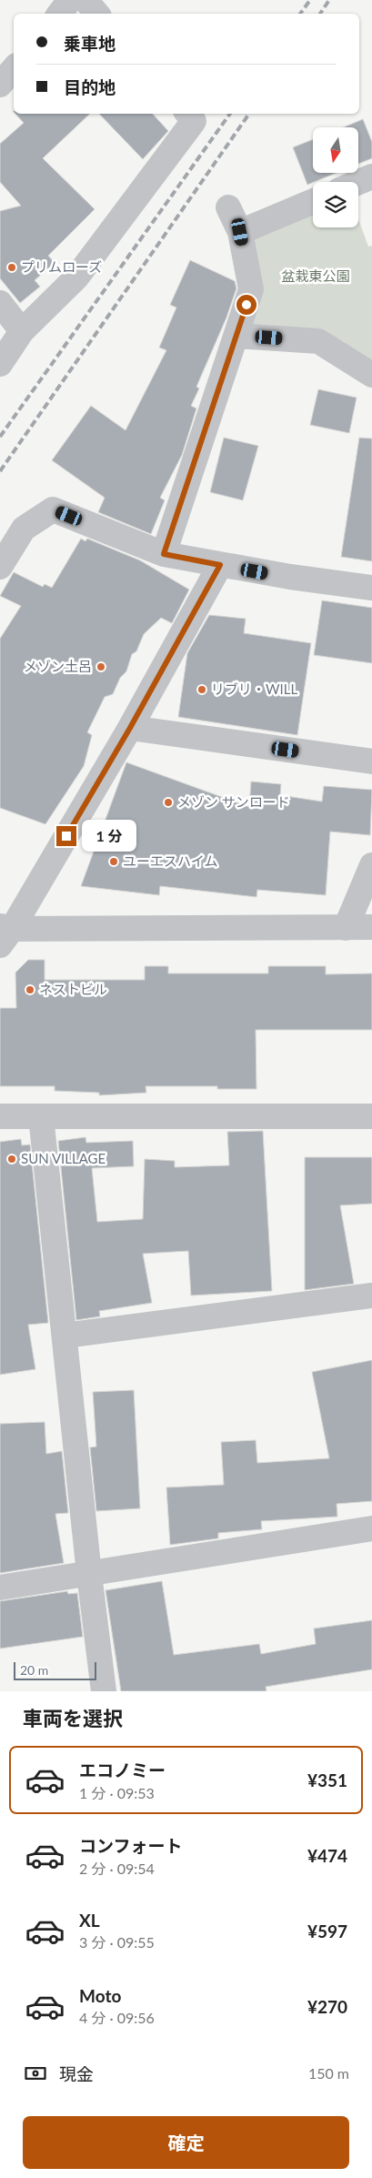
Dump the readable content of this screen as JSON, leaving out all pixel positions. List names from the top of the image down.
{
  "parks": ["盆栽東公園"],
  "places": [
    "プリムローズ",
    "メゾン土呂",
    "リブリ・WILL",
    "メゾン サンロード",
    "ユーエスハイム",
    "ネストビル",
    "SUN VILLAGE"
  ],
  "scale_bar": "20 m",
  "north": "bottom",
  "page": {
    "banner": ["乗車地", "目的地"],
    "bubble": "1 分",
    "scale": "20 m",
    "heading": "車両を選択",
    "list": [
      {
        "name": "エコノミー",
        "note": "1 分 · 09:53",
        "value": "¥351"
      },
      {
        "name": "コンフォート",
        "note": "2 分 · 09:54",
        "value": "¥474"
      },
      {
        "name": "XL",
        "note": "3 分 · 09:55",
        "value": "¥597"
      },
      {
        "name": "Moto",
        "note": "4 分 · 09:56",
        "value": "¥270"
      }
    ],
    "pay": ["現金", "150 m"],
    "buttons": "確定"
  }
}
